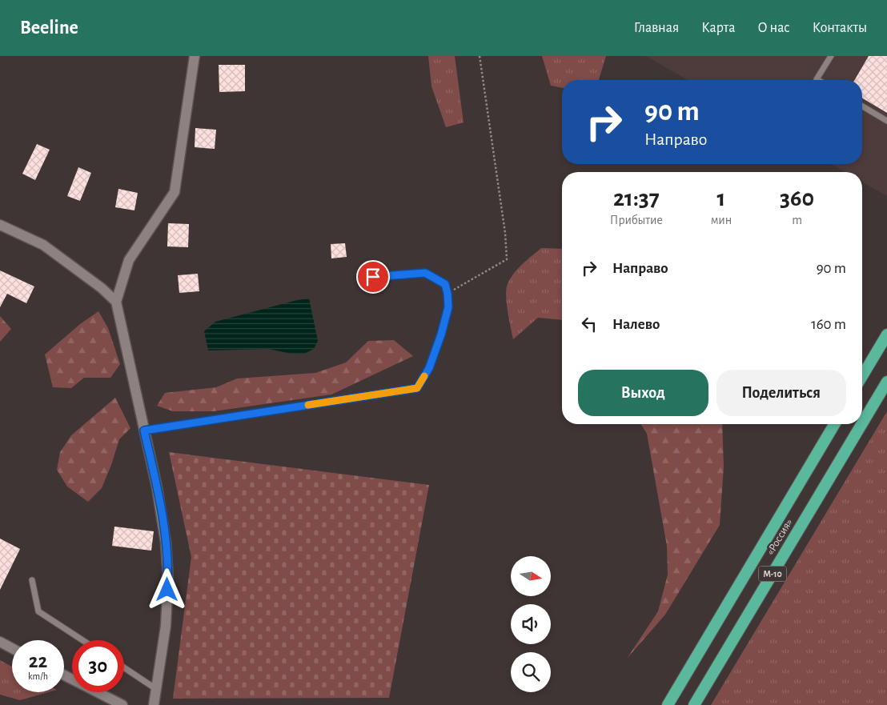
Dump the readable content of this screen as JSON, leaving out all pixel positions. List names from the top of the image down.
{
  "streets": {
    "highway": ["«Россия»", "М-10"]
  },
  "north": "right",
  "page": {
    "header": "Beeline",
    "nav": [
      "Главная",
      "Карта",
      "О нас",
      "Контакты"
    ],
    "turn": ["90 m", "Направо"],
    "eta": [
      "21:37",
      "Прибытие",
      "1",
      "мин",
      "360",
      "m"
    ],
    "list": [
      {
        "name": "Направо",
        "value": "90 m"
      },
      {
        "name": "Налево",
        "value": "160 m"
      }
    ],
    "buttons": ["Выход", "Поделиться"],
    "speed": "22 km/h",
    "limit": "30"
  }
}
